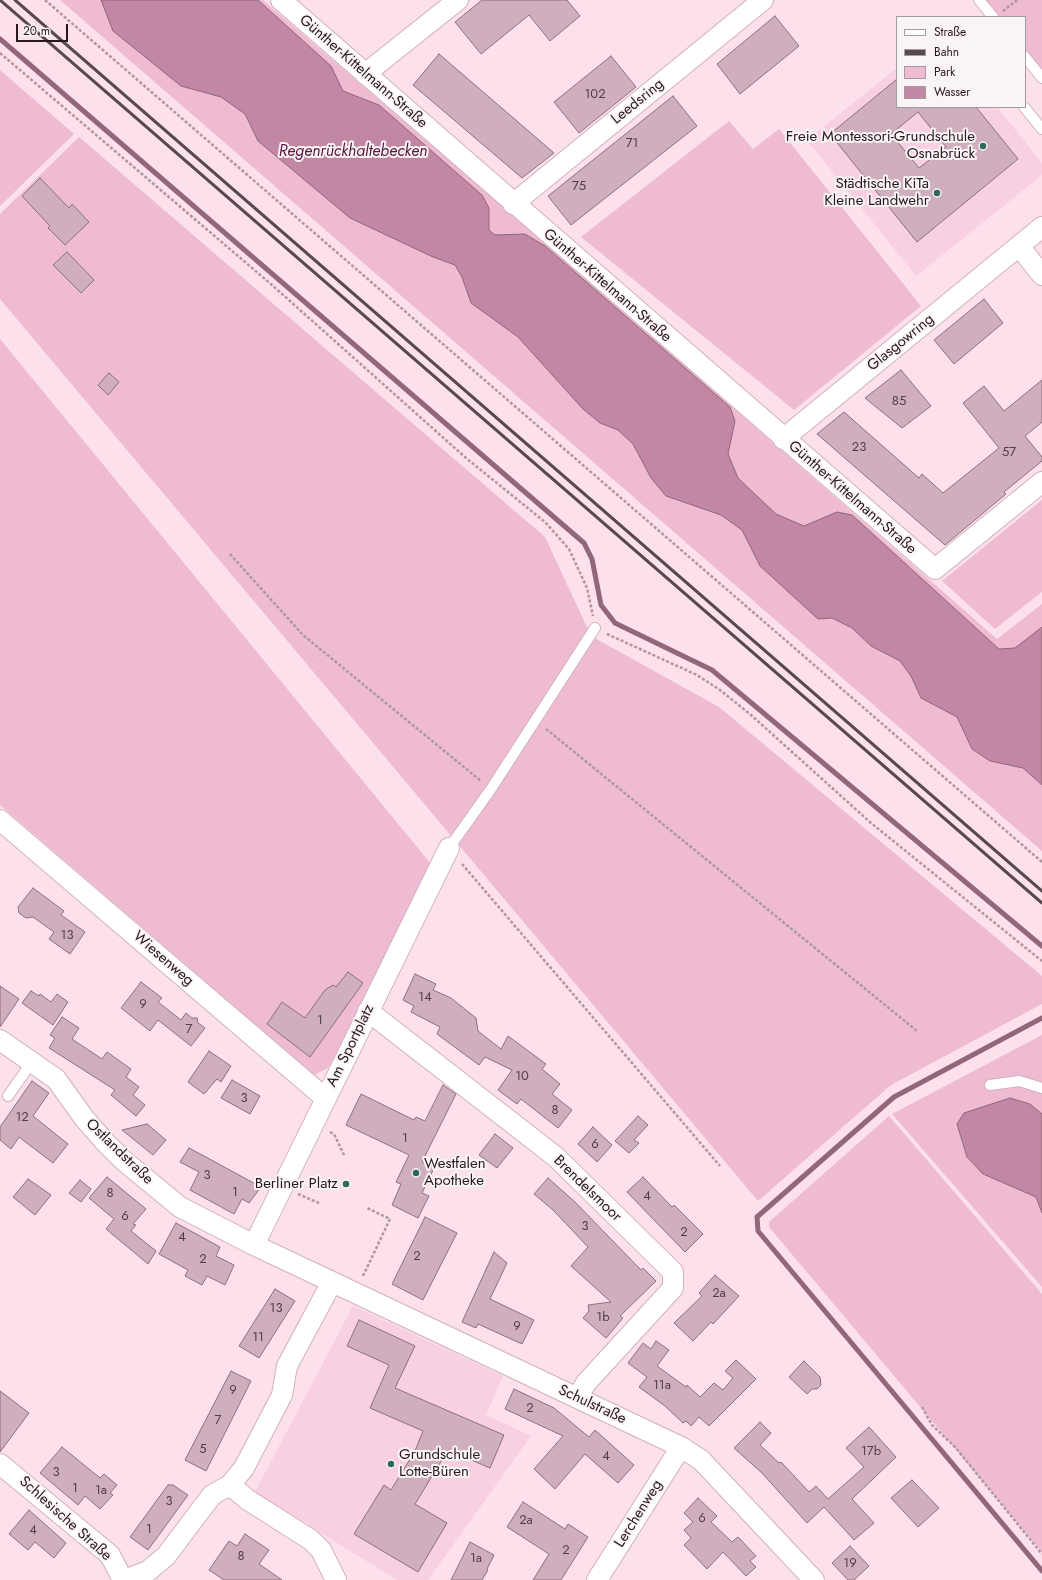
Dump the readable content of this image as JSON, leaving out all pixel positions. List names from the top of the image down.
{
  "streets": {
    "street": [
      "Günther-Kittelmann-Straße",
      "Leedsring",
      "Glasgowring",
      "Wiesenweg",
      "Am Sportplatz",
      "Ostlandstraße",
      "Brendelsmoor",
      "Schulstraße",
      "Lerchenweg",
      "Schlesische Straße"
    ]
  },
  "crossings": [
    ["Günther-Kittelmann-Straße", "Leedsring"],
    ["Günther-Kittelmann-Straße", "Glasgowring"],
    ["Wiesenweg", "Am Sportplatz"],
    ["Am Sportplatz", "Ostlandstraße"],
    ["Am Sportplatz", "Brendelsmoor"],
    ["Brendelsmoor", "Schulstraße"],
    ["Schulstraße", "Lerchenweg"]
  ],
  "water": ["Regenrückhaltebecken"],
  "places": [
    "Freie Montessori-Grundschule Osnabrück",
    "Städtische KiTa Kleine Landwehr",
    "Westfalen Apotheke",
    "Berliner Platz",
    "Grundschule Lotte-Büren"
  ],
  "house_numbers": [
    "102",
    "71",
    "75",
    "85",
    "23",
    "57",
    "13",
    "14",
    "9",
    "1",
    "7",
    "10",
    "3",
    "8",
    "12",
    "1",
    "6",
    "3",
    "1",
    "8",
    "4",
    "6",
    "3",
    "2",
    "4",
    "2",
    "2",
    "2a",
    "13",
    "1b",
    "9",
    "11",
    "11a",
    "9",
    "2",
    "7",
    "5",
    "17b",
    "4",
    "3",
    "1",
    "1a",
    "3",
    "6",
    "2a",
    "1",
    "4",
    "2",
    "8",
    "1a",
    "19"
  ],
  "legend": [
    "Straße",
    "Bahn",
    "Park",
    "Wasser"
  ],
  "scale_bar": "20 m"
}
